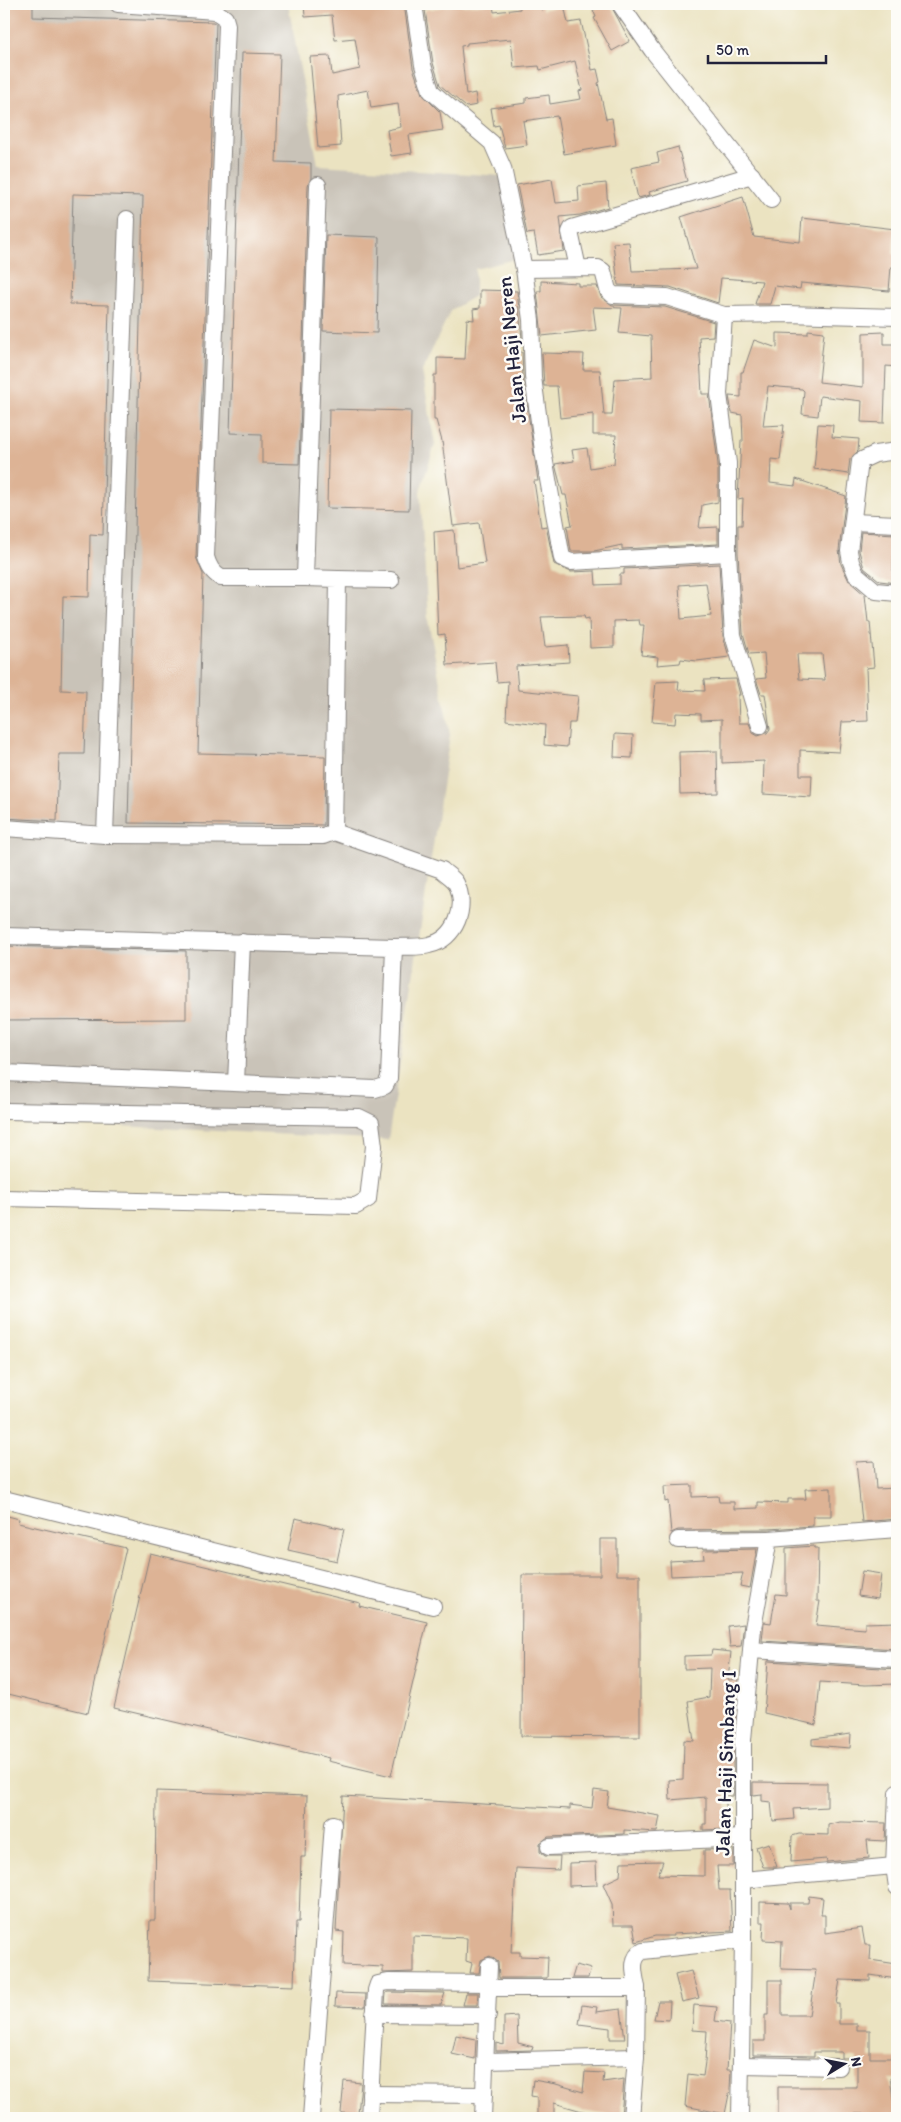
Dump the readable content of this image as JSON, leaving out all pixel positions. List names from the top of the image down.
{
  "streets": {
    "street": ["Jalan Haji Neren", "Jalan Haji Simbang I"]
  },
  "scale_bar": "50 m",
  "north": "right"
}
